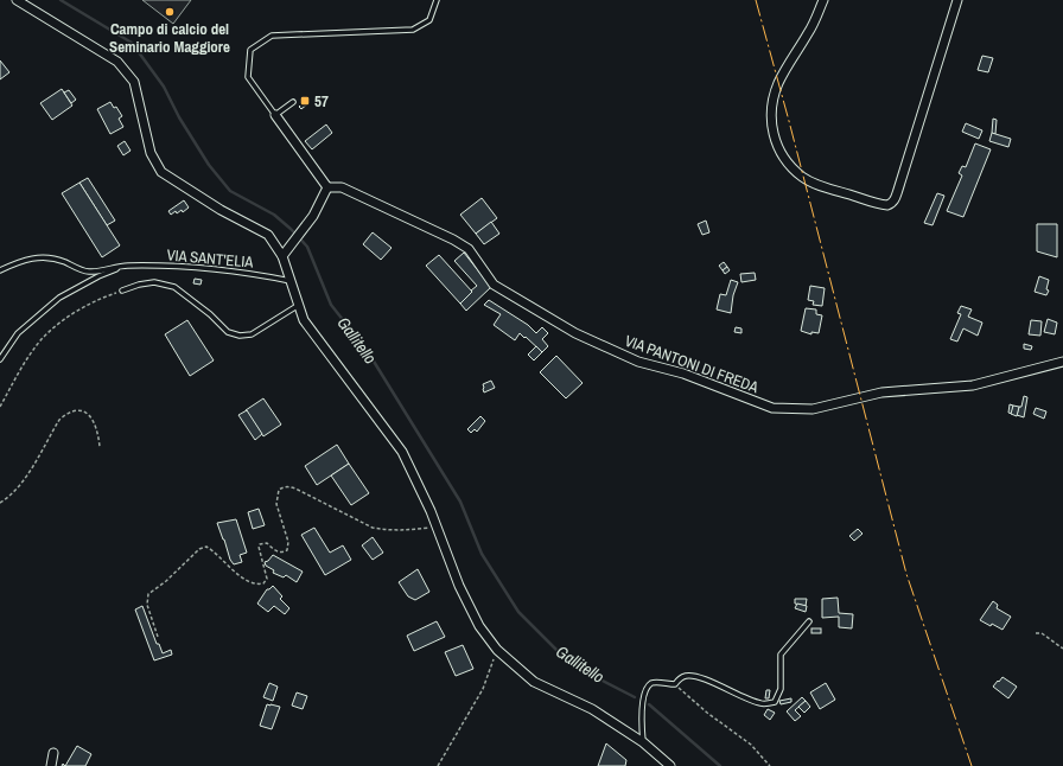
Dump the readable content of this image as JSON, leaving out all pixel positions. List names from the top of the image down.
{
  "streets": {
    "street": ["VIA PANTONI DI FREDA"],
    "lane": ["VIA SANT'ELIA"]
  },
  "water": ["Gallitello"],
  "places": {
    "other": ["Campo di calcio del Seminario Maggiore"],
    "transit": ["57"]
  }
}
